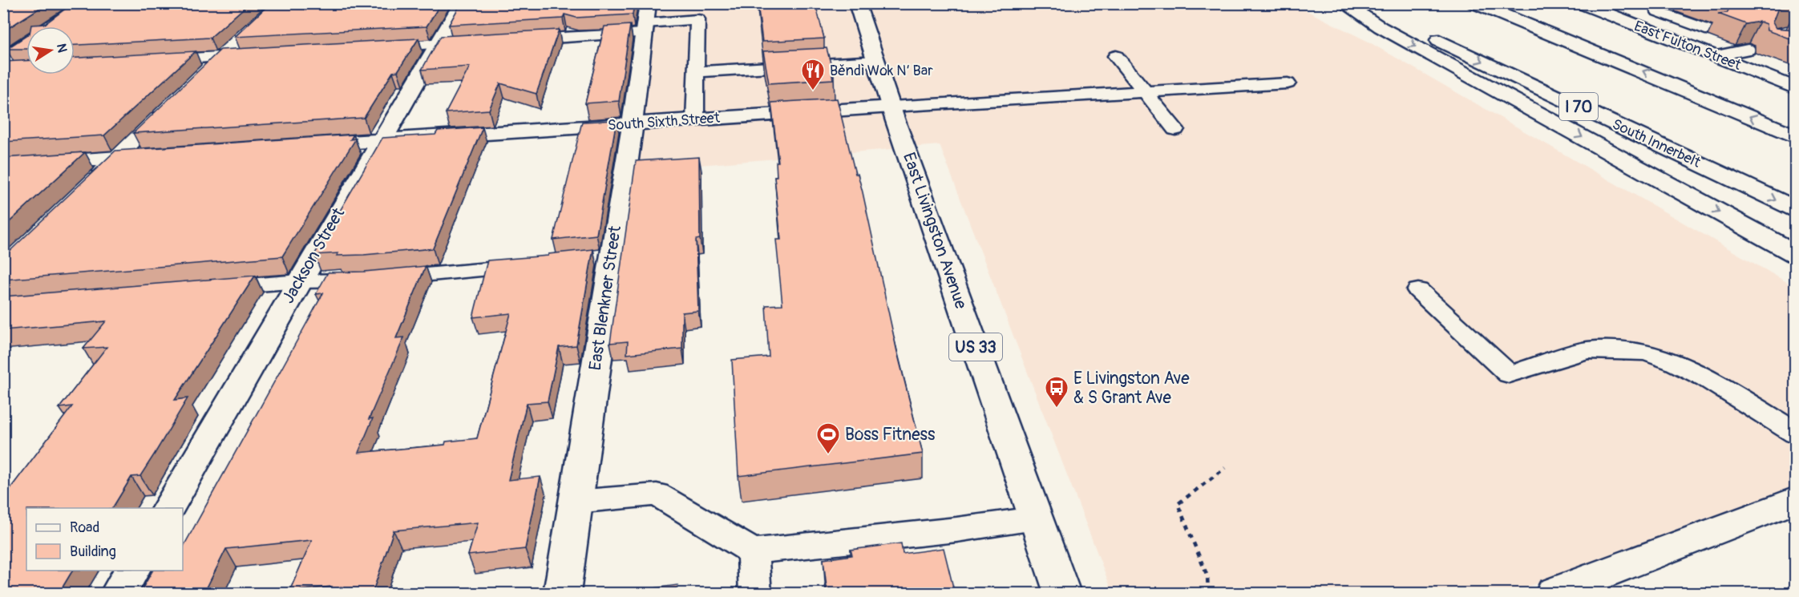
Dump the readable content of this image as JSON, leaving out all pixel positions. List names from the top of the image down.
{
  "streets": {
    "main road": [
      "East Fulton Street",
      "I 70",
      "South Sixth Street",
      "South Innerbelt",
      "East Livingston Avenue",
      "Jackson Street",
      "East Blenkner Street",
      "US 33"
    ]
  },
  "crossings": [
    ["South Sixth Street", "East Livingston Avenue"],
    ["South Sixth Street", "Jackson Street"],
    ["South Sixth Street", "East Blenkner Street"]
  ],
  "places": {
    "restaurant": ["Běndì Wok N’ Bar"],
    "bus stop": ["E Livingston Ave & S Grant Ave"],
    "sports": ["Boss Fitness"]
  },
  "legend": ["Road", "Building"],
  "north": "right"
}
